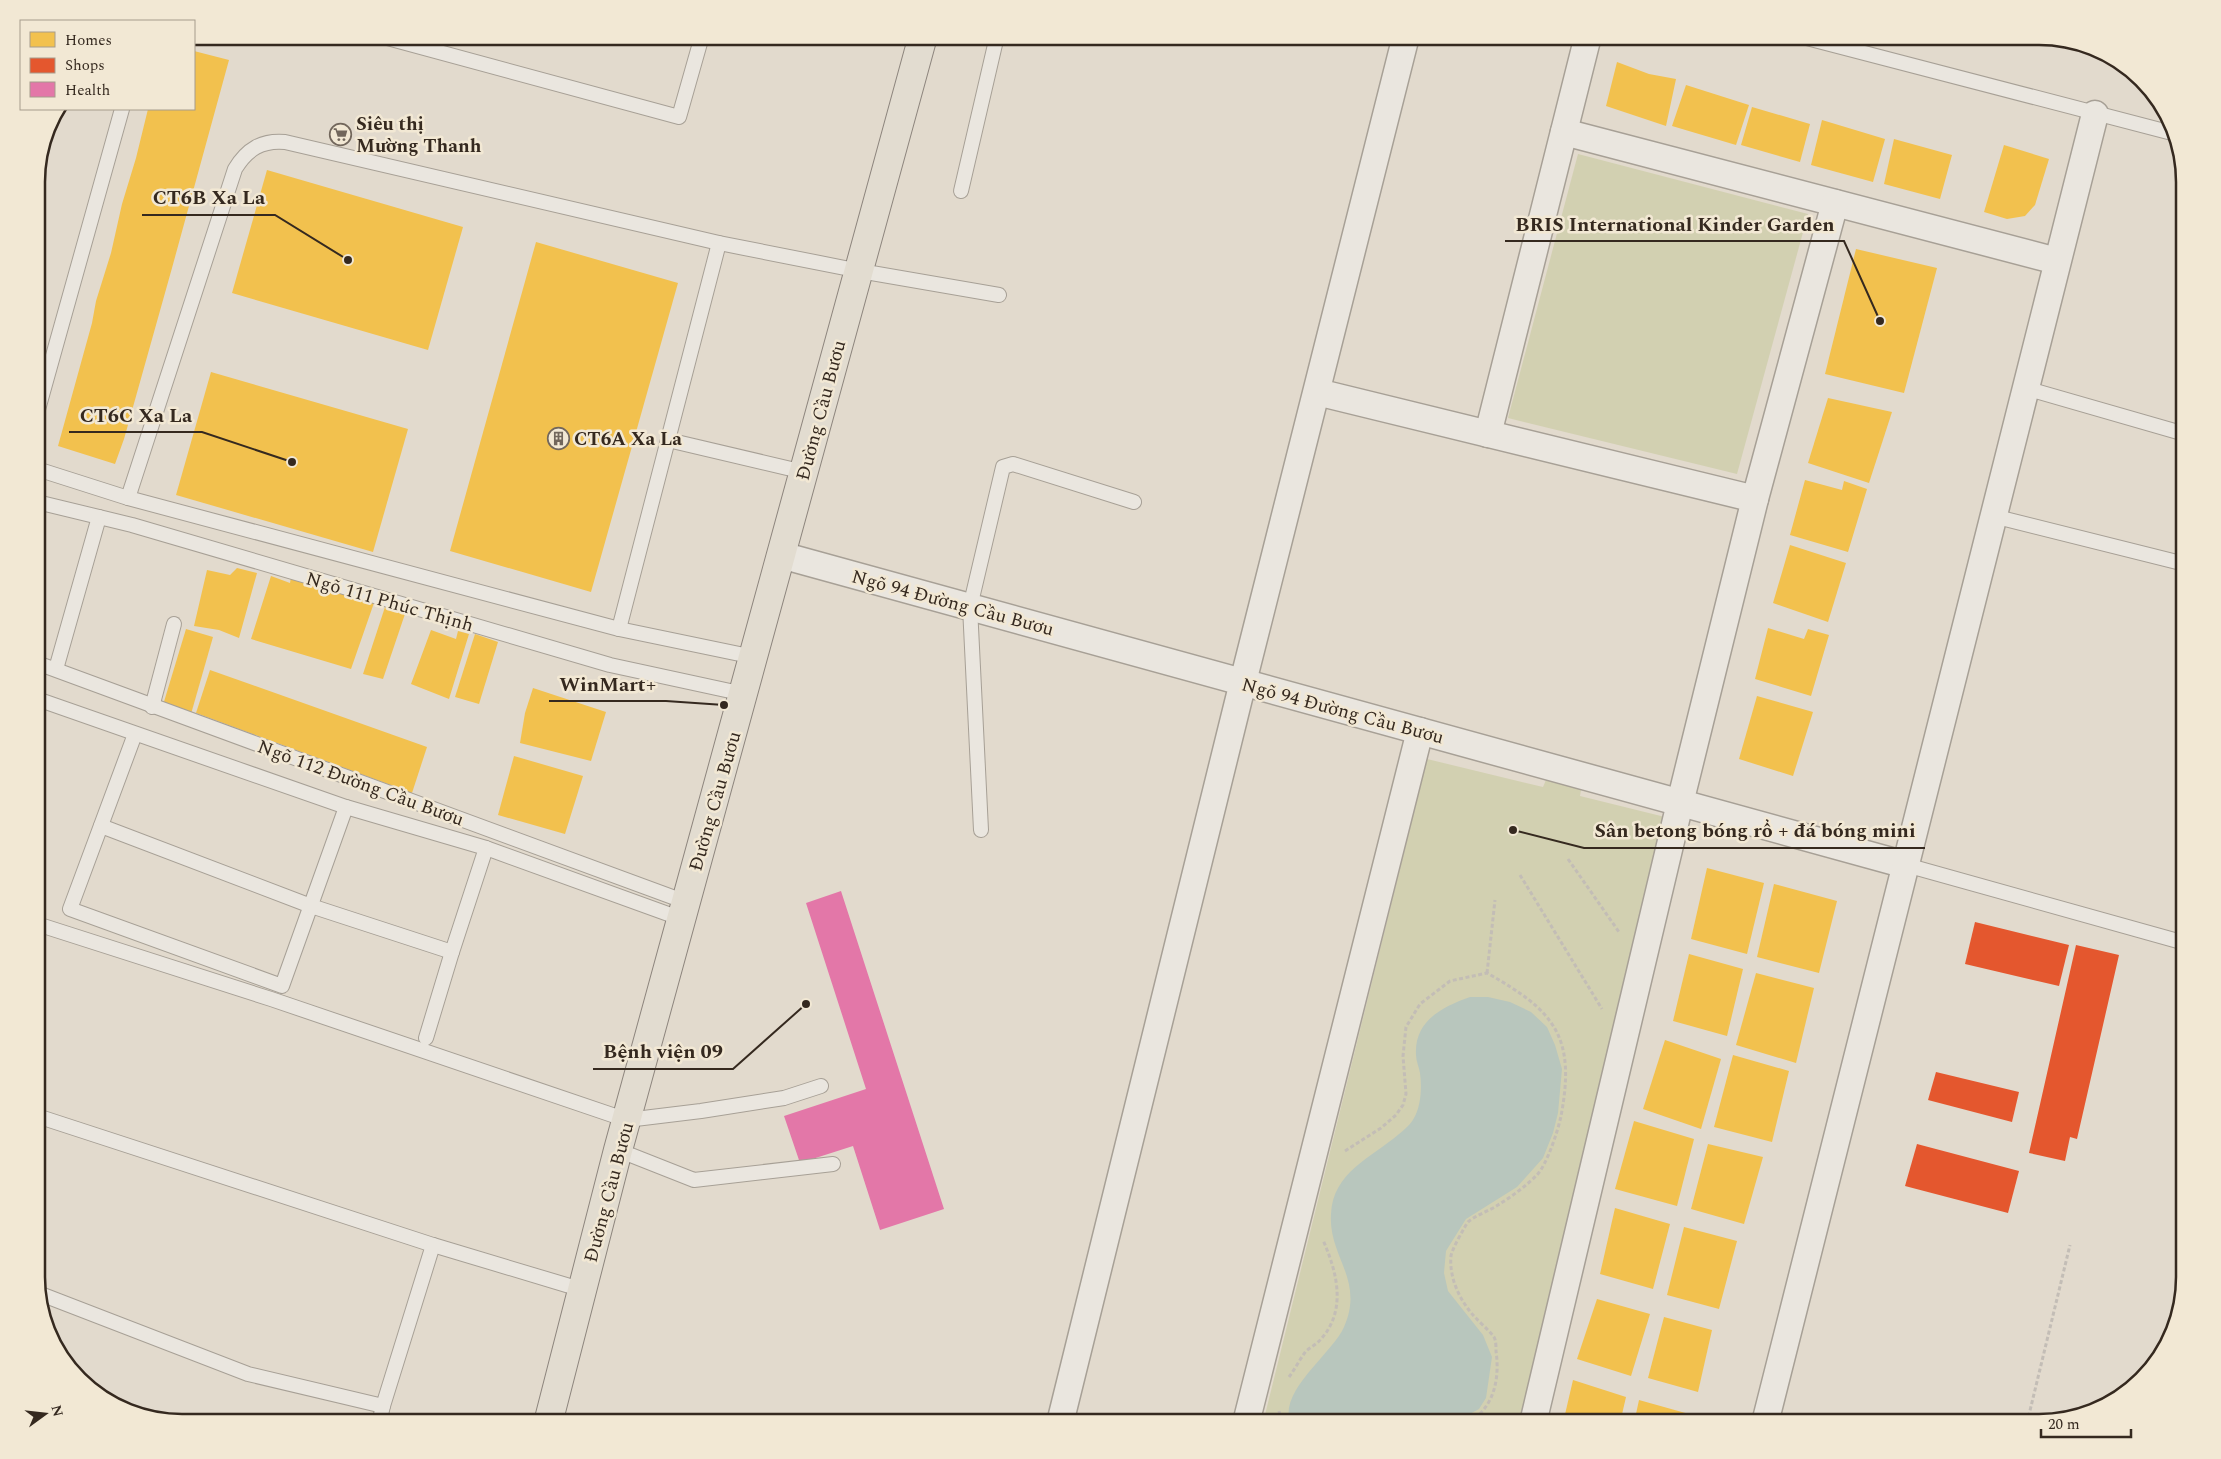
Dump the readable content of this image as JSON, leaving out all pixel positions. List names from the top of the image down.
{
  "streets": {
    "main road": ["Đường Cầu Bươu"],
    "street": ["Ngõ 94 Đường Cầu Bươu"],
    "lane": ["Ngõ 111 Phúc Thịnh", "Ngõ 112 Đường Cầu Bươu"]
  },
  "crossings": [
    ["Đường Cầu Bươu", "Ngõ 111 Phúc Thịnh"],
    ["Đường Cầu Bươu", "Ngõ 94 Đường Cầu Bươu"],
    ["Đường Cầu Bươu", "Ngõ 112 Đường Cầu Bươu"]
  ],
  "places": {
    "supermarket": ["Siêu thị Mường Thanh"],
    "other": [
      "CT6B Xa La",
      "BRIS International Kinder Garden",
      "CT6C Xa La",
      "WinMart+",
      "Sân betong bóng rổ + đá bóng mini",
      "Bệnh viện 09"
    ],
    "building": ["CT6A Xa La"]
  },
  "legend": ["Homes", "Shops", "Health"],
  "scale_bar": "20 m",
  "north": "right"
}
